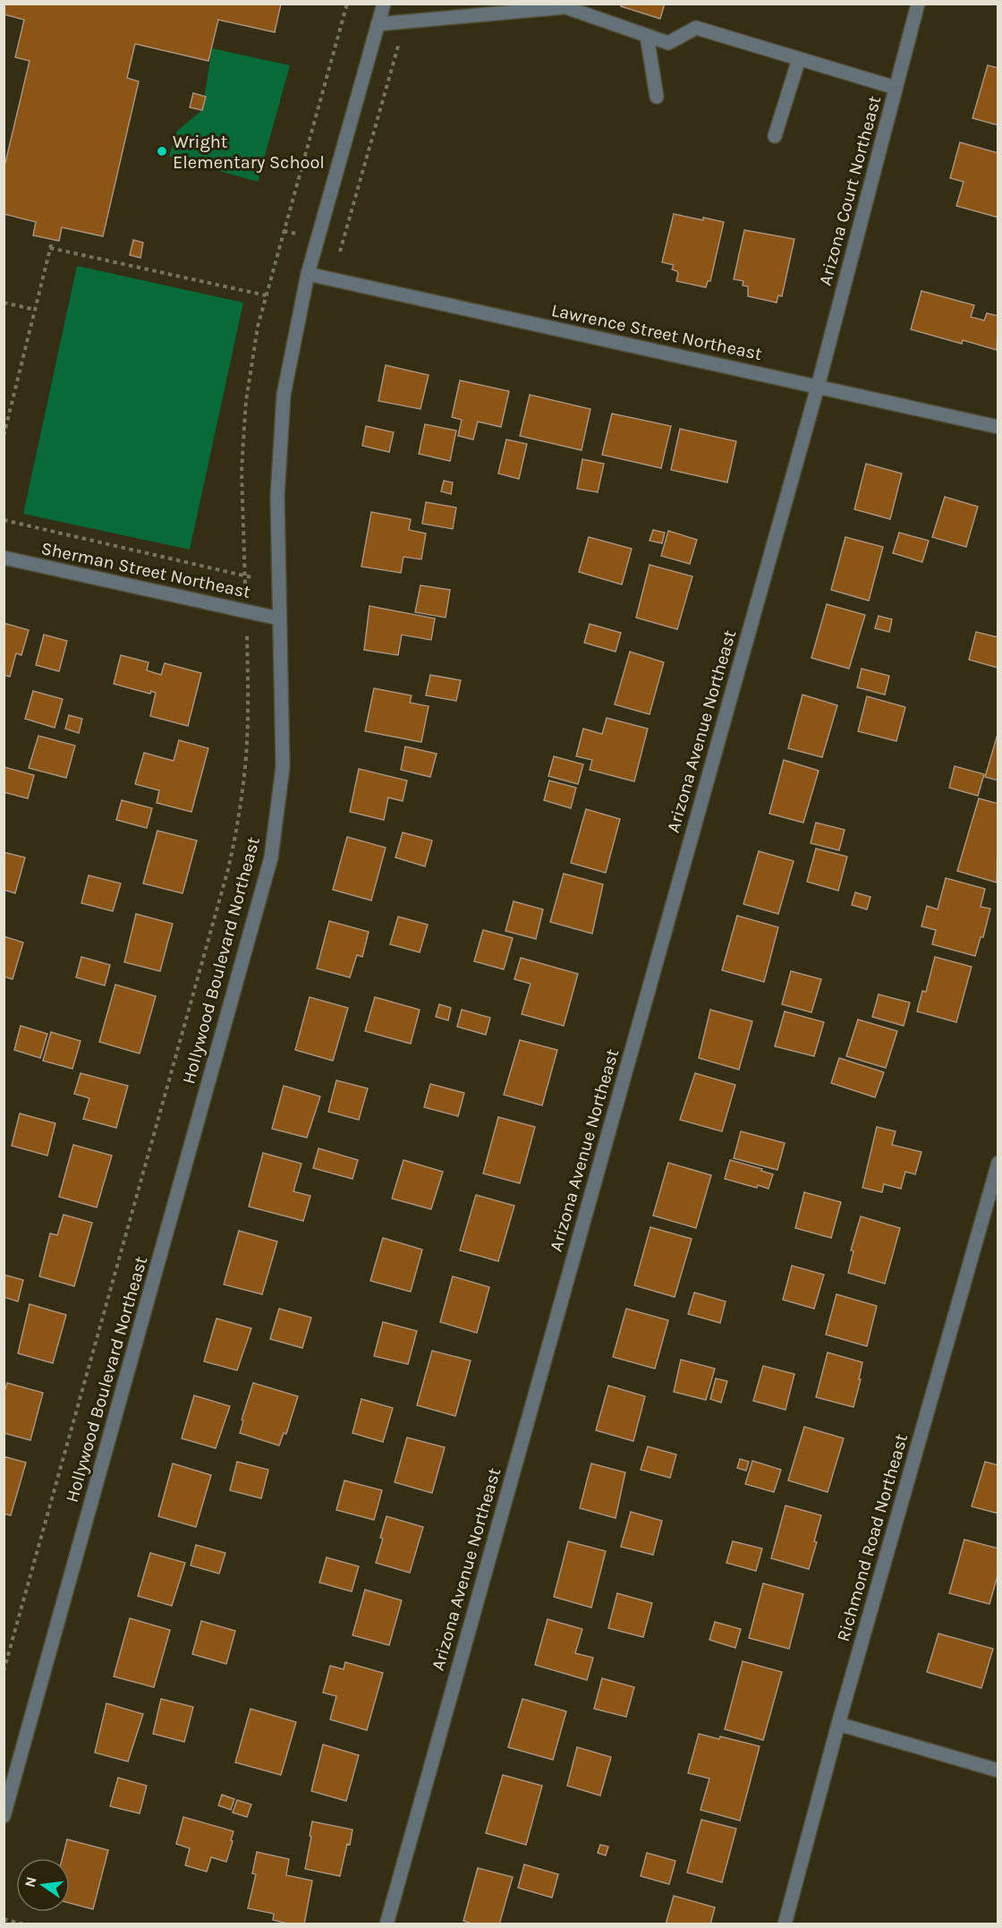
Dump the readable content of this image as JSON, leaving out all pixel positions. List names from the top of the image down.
{
  "streets": {
    "street": [
      "Arizona Court Northeast",
      "Lawrence Street Northeast",
      "Sherman Street Northeast",
      "Arizona Avenue Northeast",
      "Hollywood Boulevard Northeast",
      "Richmond Road Northeast"
    ]
  },
  "crossings": [
    ["Arizona Court Northeast", "Lawrence Street Northeast"],
    ["Arizona Court Northeast", "Arizona Avenue Northeast"],
    ["Lawrence Street Northeast", "Arizona Avenue Northeast"],
    ["Lawrence Street Northeast", "Hollywood Boulevard Northeast"],
    ["Sherman Street Northeast", "Hollywood Boulevard Northeast"]
  ],
  "places": ["Wright Elementary School"],
  "north": "left"
}
